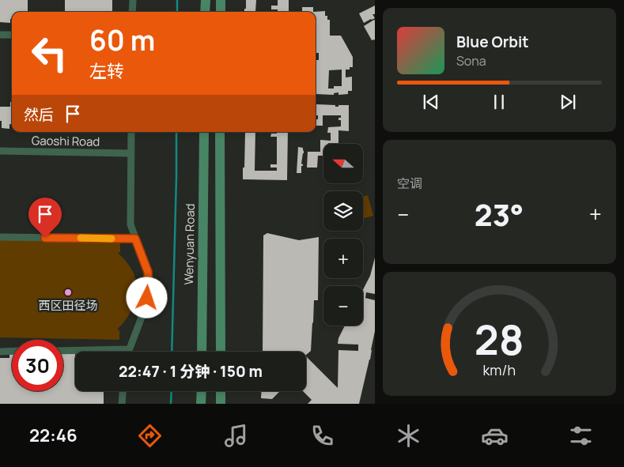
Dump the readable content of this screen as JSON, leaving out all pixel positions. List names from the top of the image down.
{
  "streets": {
    "main road": ["Wenyuan Road"],
    "street": ["Gaoshi Road"]
  },
  "places": ["西区田径场"],
  "north": "left",
  "page": {
    "turn": ["60 m", "左转"],
    "song": ["Blue Orbit", "Sona"],
    "then": "然后",
    "tile": "空调",
    "map_buttons": ["+", "−"],
    "heat": ["−", "23°", "+"],
    "limit": "30",
    "trip": "22:47 · 1 分钟 · 150 m",
    "tabs": "22:46",
    "gauge": ["28", "km/h"]
  }
}
